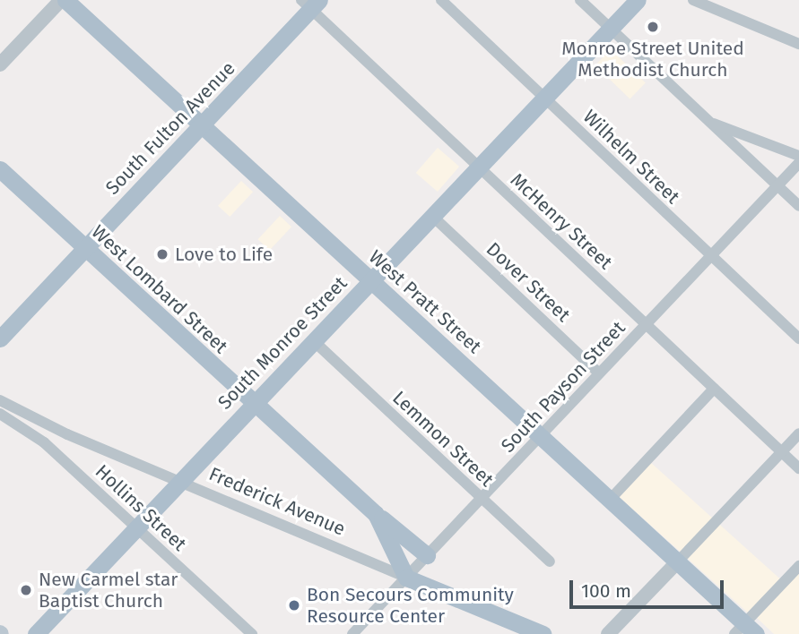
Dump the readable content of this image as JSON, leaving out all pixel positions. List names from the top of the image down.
{
  "streets": {
    "main road": [
      "South Fulton Avenue",
      "West Lombard Street",
      "West Pratt Street",
      "South Monroe Street",
      "Frederick Avenue"
    ],
    "street": [
      "Wilhelm Street",
      "McHenry Street",
      "Dover Street",
      "South Payson Street",
      "Lemmon Street",
      "Hollins Street"
    ]
  },
  "crossings": [
    ["South Fulton Avenue", "McHenry Street"],
    ["South Fulton Avenue", "West Lombard Street"],
    ["South Fulton Avenue", "West Pratt Street"],
    ["Wilhelm Street", "South Monroe Street"],
    ["Wilhelm Street", "South Payson Street"],
    ["McHenry Street", "South Monroe Street"],
    ["McHenry Street", "South Payson Street"],
    ["Dover Street", "South Monroe Street"],
    ["Dover Street", "South Payson Street"],
    ["West Lombard Street", "South Monroe Street"],
    ["West Lombard Street", "South Payson Street"],
    ["West Lombard Street", "Frederick Avenue"],
    ["West Pratt Street", "South Monroe Street"],
    ["West Pratt Street", "South Payson Street"],
    ["South Monroe Street", "Lemmon Street"],
    ["South Monroe Street", "Frederick Avenue"],
    ["South Monroe Street", "Hollins Street"],
    ["South Payson Street", "Lemmon Street"],
    ["South Payson Street", "Frederick Avenue"]
  ],
  "places": [
    "Monroe Street United Methodist Church",
    "Love to Life",
    "New Carmel star Baptist Church",
    "Bon Secours Community Resource Center"
  ],
  "scale_bar": "100 m"
}
